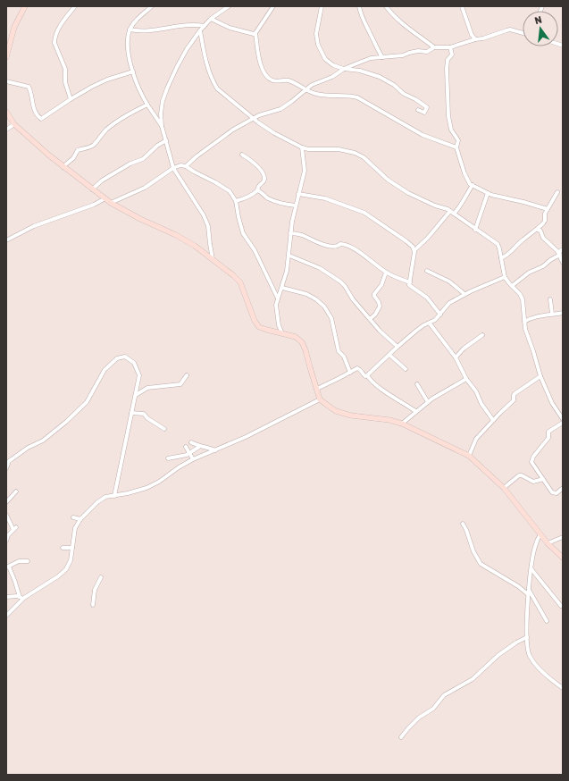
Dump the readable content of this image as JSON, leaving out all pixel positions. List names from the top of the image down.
{
  "north": "top"
}
